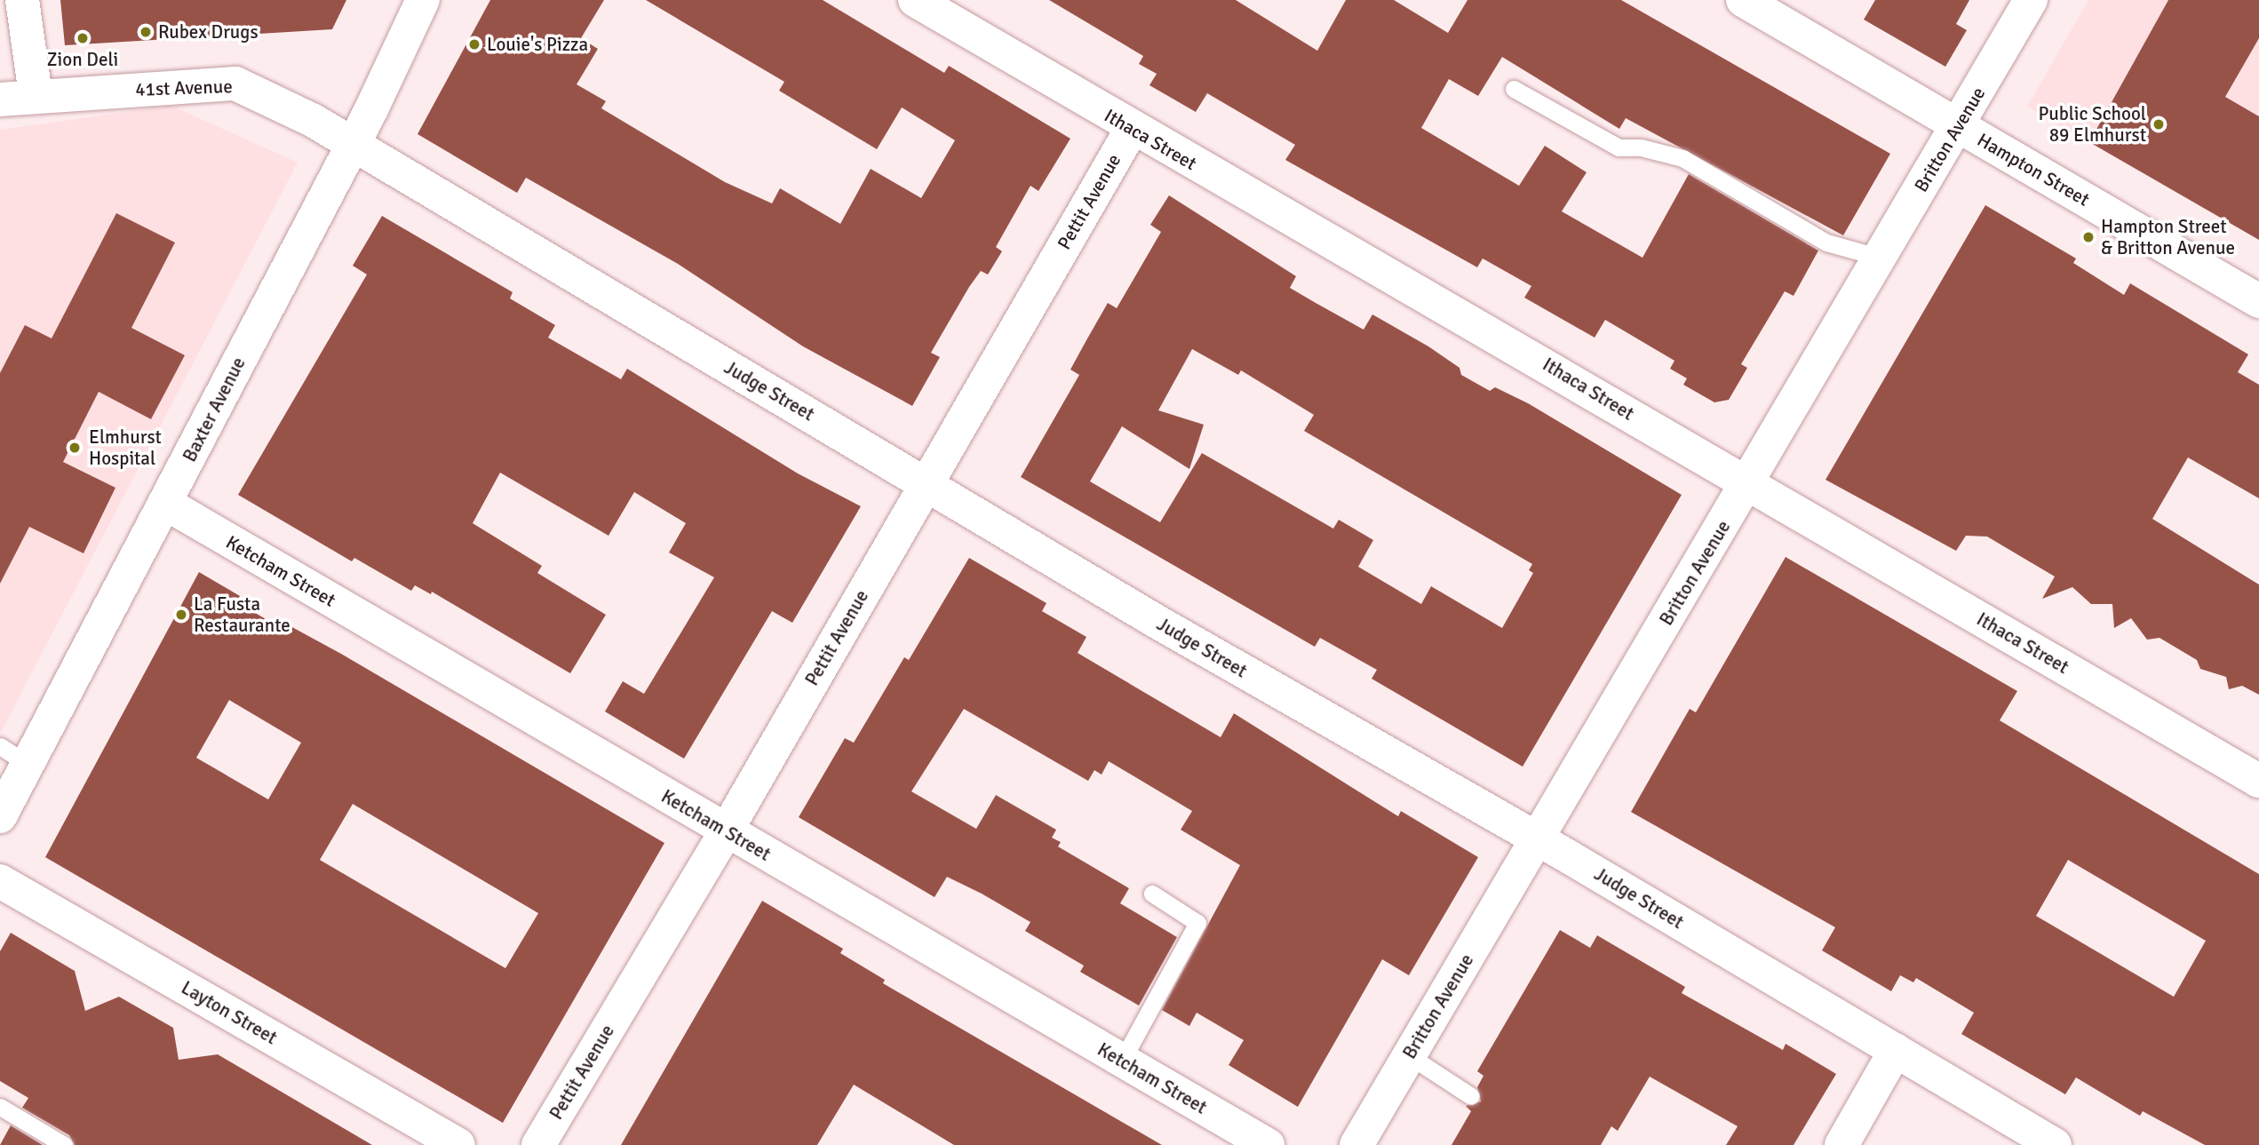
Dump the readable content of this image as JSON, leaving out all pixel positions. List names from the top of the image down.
{
  "streets": {
    "street": [
      "41st Avenue",
      "Ithaca Street",
      "Britton Avenue",
      "Hampton Street",
      "Pettit Avenue",
      "Judge Street",
      "Baxter Avenue",
      "Ketcham Street",
      "Layton Street"
    ]
  },
  "crossings": [
    ["41st Avenue", "Judge Street"],
    ["41st Avenue", "Baxter Avenue"],
    ["Ithaca Street", "Britton Avenue"],
    ["Ithaca Street", "Pettit Avenue"],
    ["Britton Avenue", "Hampton Street"],
    ["Britton Avenue", "Judge Street"],
    ["Pettit Avenue", "Judge Street"],
    ["Pettit Avenue", "Ketcham Street"],
    ["Judge Street", "Baxter Avenue"],
    ["Baxter Avenue", "Ketcham Street"]
  ],
  "places": [
    "Rubex Drugs",
    "Zion Deli",
    "Louie's Pizza",
    "Public School 89 Elmhurst",
    "Hampton Street & Britton Avenue",
    "Elmhurst Hospital",
    "La Fusta Restaurante"
  ]
}
